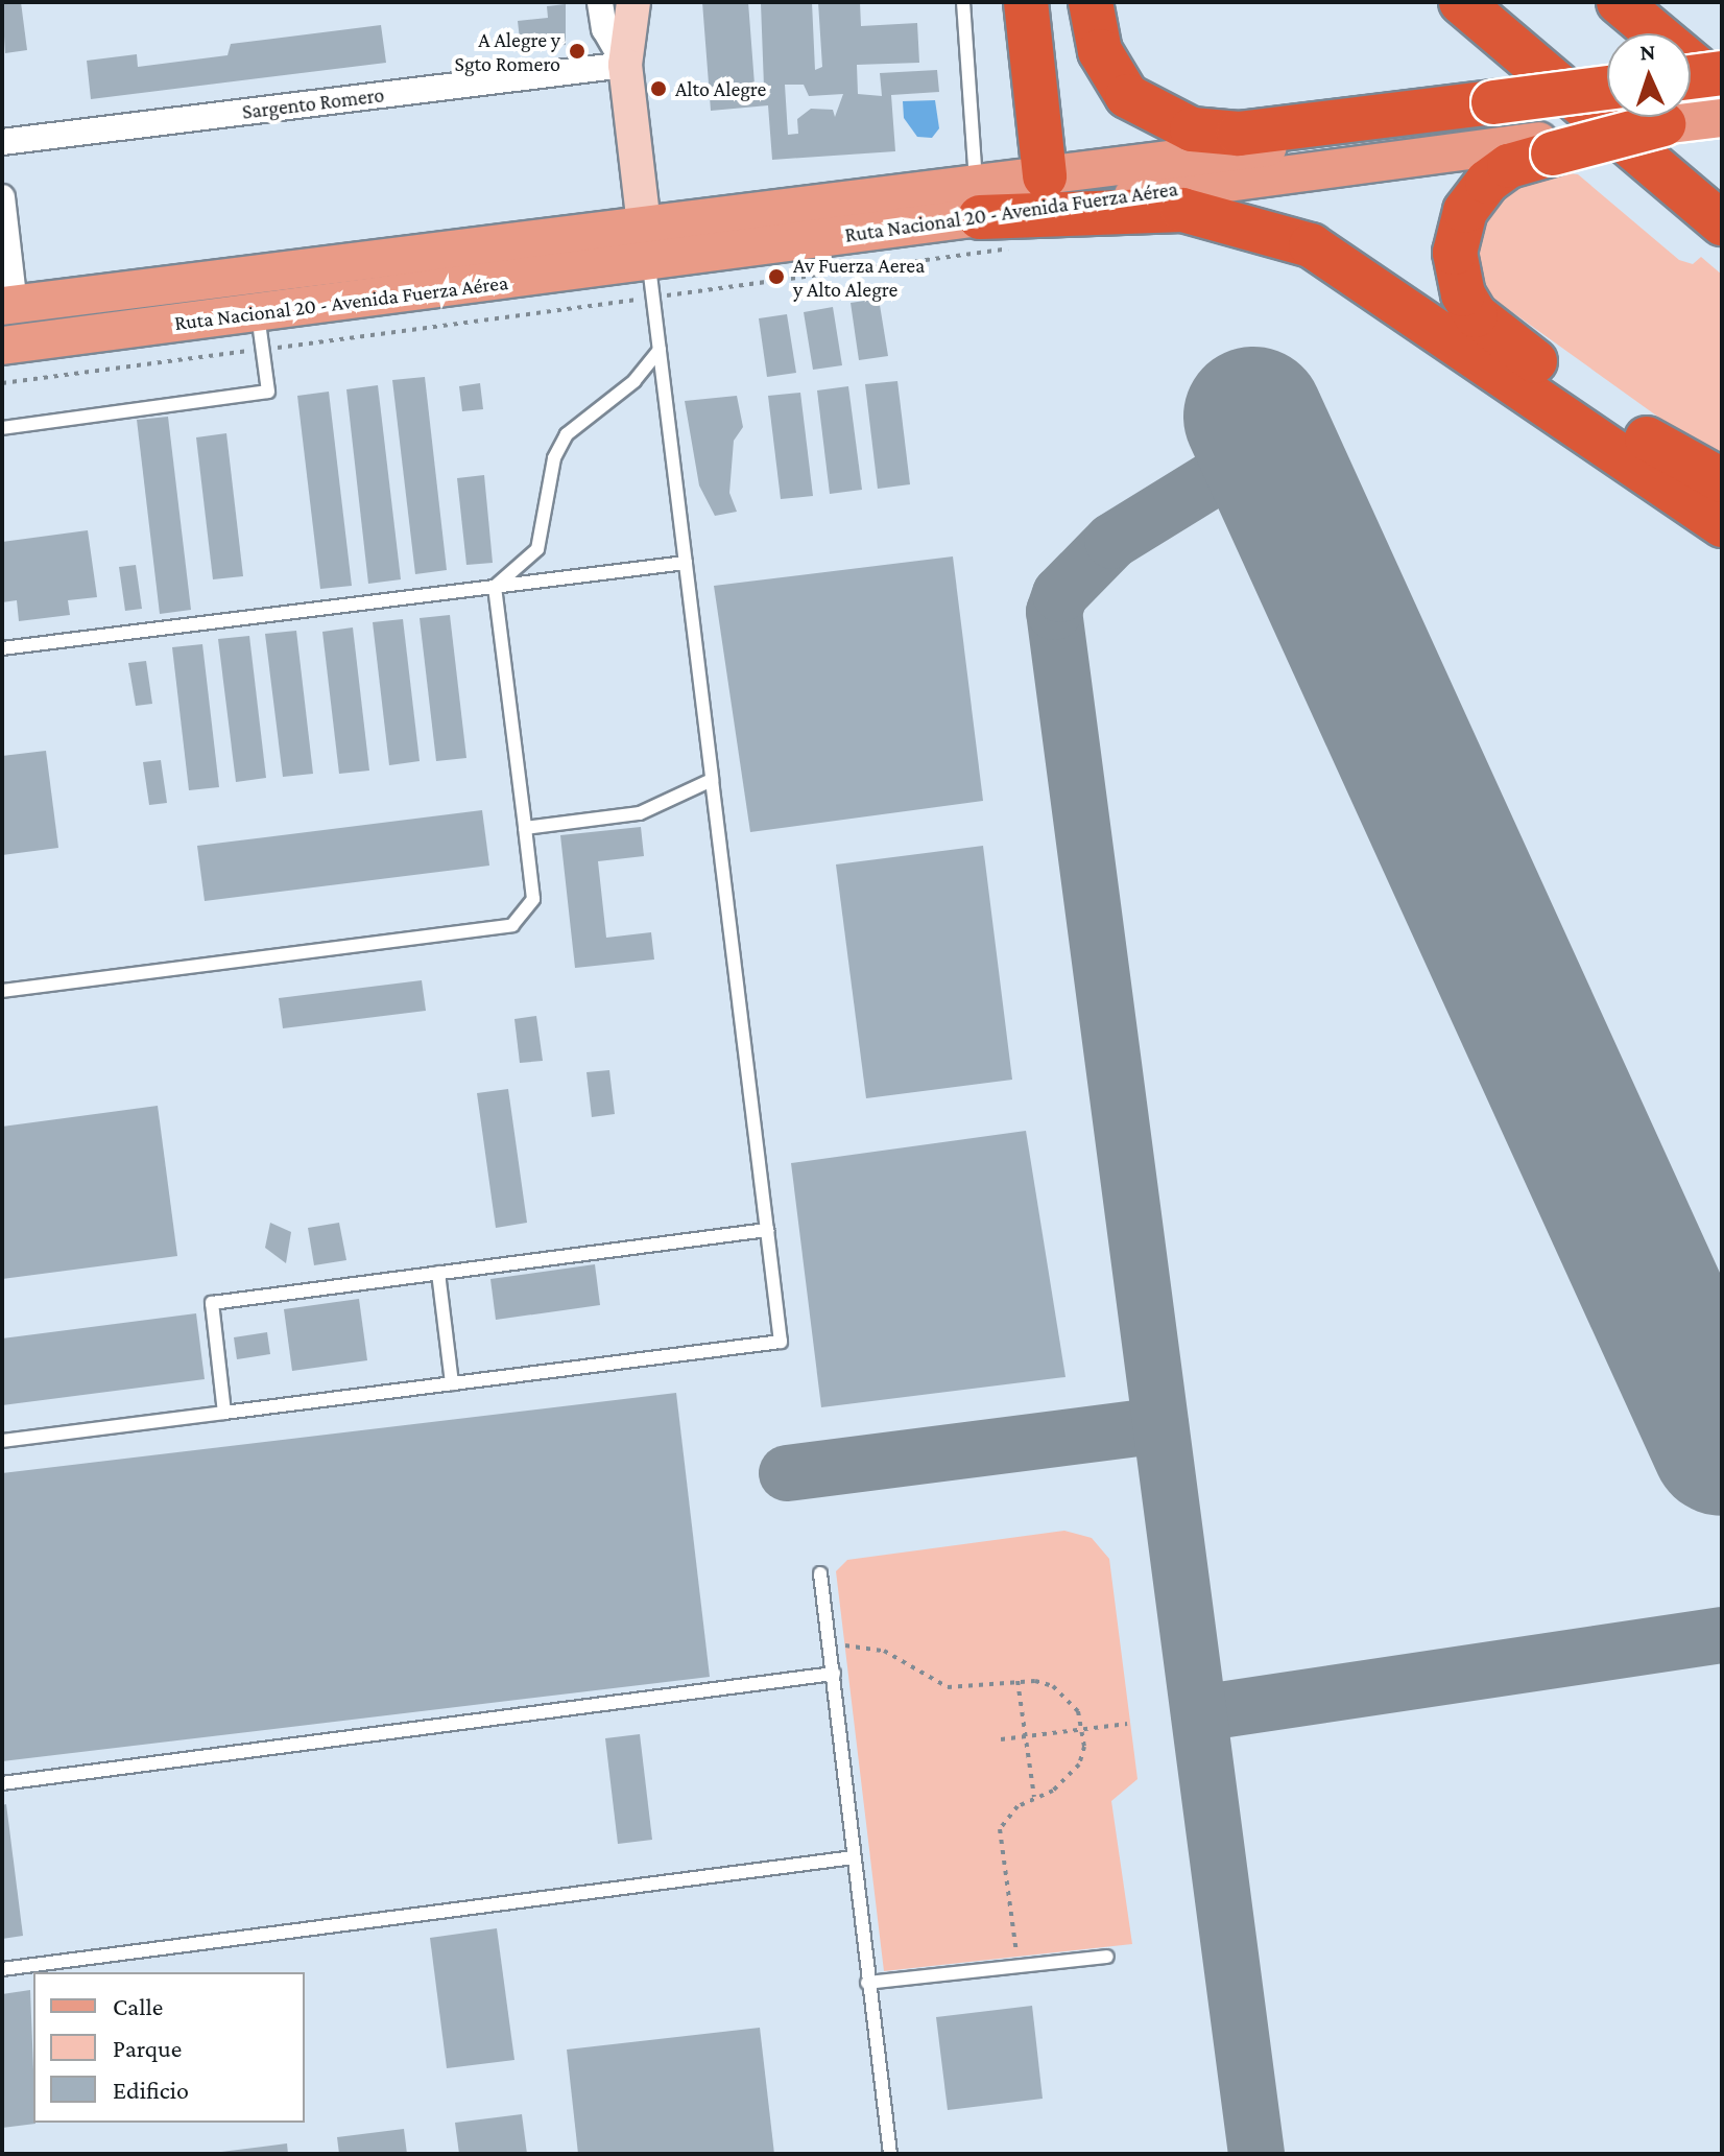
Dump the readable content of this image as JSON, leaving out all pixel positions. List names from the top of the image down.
{
  "streets": {
    "main road": ["Ruta Nacional 20 - Avenida Fuerza Aérea"],
    "street": ["Sargento Romero"]
  },
  "places": ["A Alegre y Sgto Romero", "Alto Alegre", "Av Fuerza Aerea y Alto Alegre"],
  "legend": ["Calle", "Parque", "Edificio"],
  "north": "top"
}
